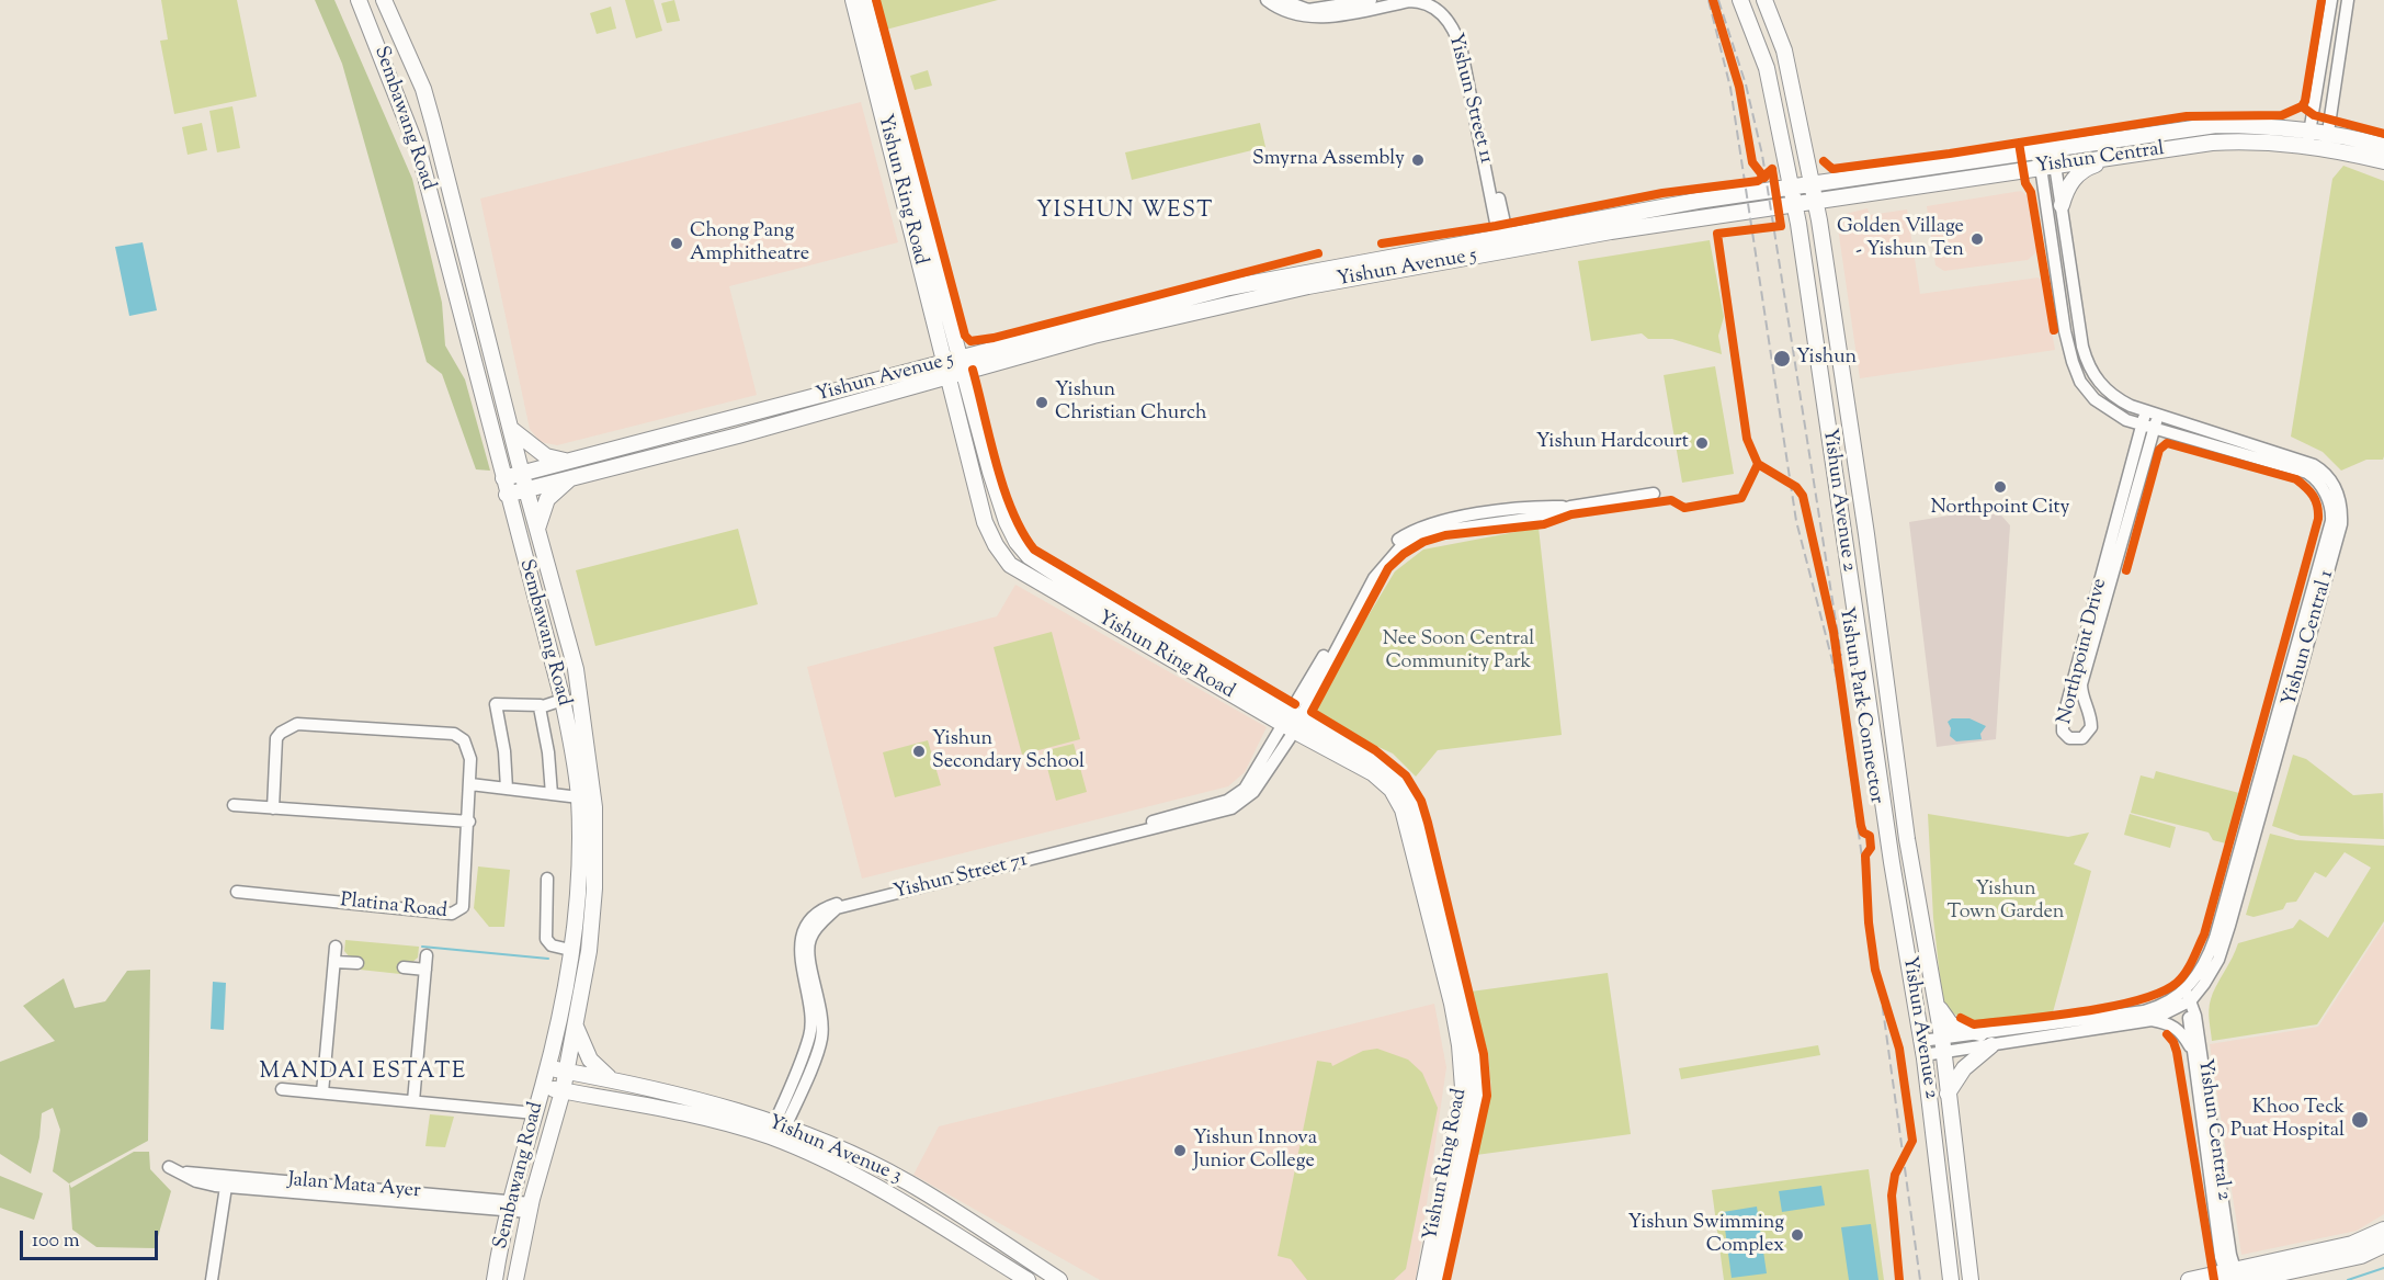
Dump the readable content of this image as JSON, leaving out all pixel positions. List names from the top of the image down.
{
  "streets": {
    "main road": [
      "Sembawang Road",
      "Yishun Central",
      "Yishun Ring Road",
      "Yishun Avenue 5",
      "Yishun Avenue 2",
      "Yishun Avenue 3"
    ],
    "street": [
      "Yishun Street 11",
      "Yishun Central 1",
      "Northpoint Drive",
      "Yishun Street 71",
      "Platina Road",
      "Yishun Central 2",
      "Jalan Mata Ayer"
    ],
    "cycle path": ["Yishun Park Connector"]
  },
  "crossings": [
    ["Yishun Street 11", "Yishun Avenue 5"],
    ["Sembawang Road", "Yishun Avenue 5"],
    ["Sembawang Road", "Yishun Avenue 3"],
    ["Sembawang Road", "Jalan Mata Ayer"],
    ["Yishun Central", "Yishun Avenue 5"],
    ["Yishun Central", "Yishun Avenue 2"],
    ["Yishun Central", "Yishun Central 1"],
    ["Yishun Ring Road", "Yishun Avenue 5"],
    ["Yishun Ring Road", "Yishun Street 71"],
    ["Yishun Avenue 5", "Yishun Avenue 2"],
    ["Yishun Central 1", "Northpoint Drive"],
    ["Yishun Central 1", "Yishun Central 2"],
    ["Yishun Street 71", "Yishun Avenue 3"]
  ],
  "districts": ["YISHUN WEST", "MANDAI ESTATE"],
  "parks": ["Nee Soon Central Community Park", "Yishun Town Garden"],
  "places": [
    "Smyrna Assembly",
    "Golden Village - Yishun Ten",
    "Chong Pang Amphitheatre",
    "Yishun",
    "Yishun Christian Church",
    "Yishun Hardcourt",
    "Northpoint City",
    "Yishun Secondary School",
    "Khoo Teck Puat Hospital",
    "Yishun Innova Junior College",
    "Yishun Swimming Complex"
  ],
  "scale_bar": "100 m"
}
